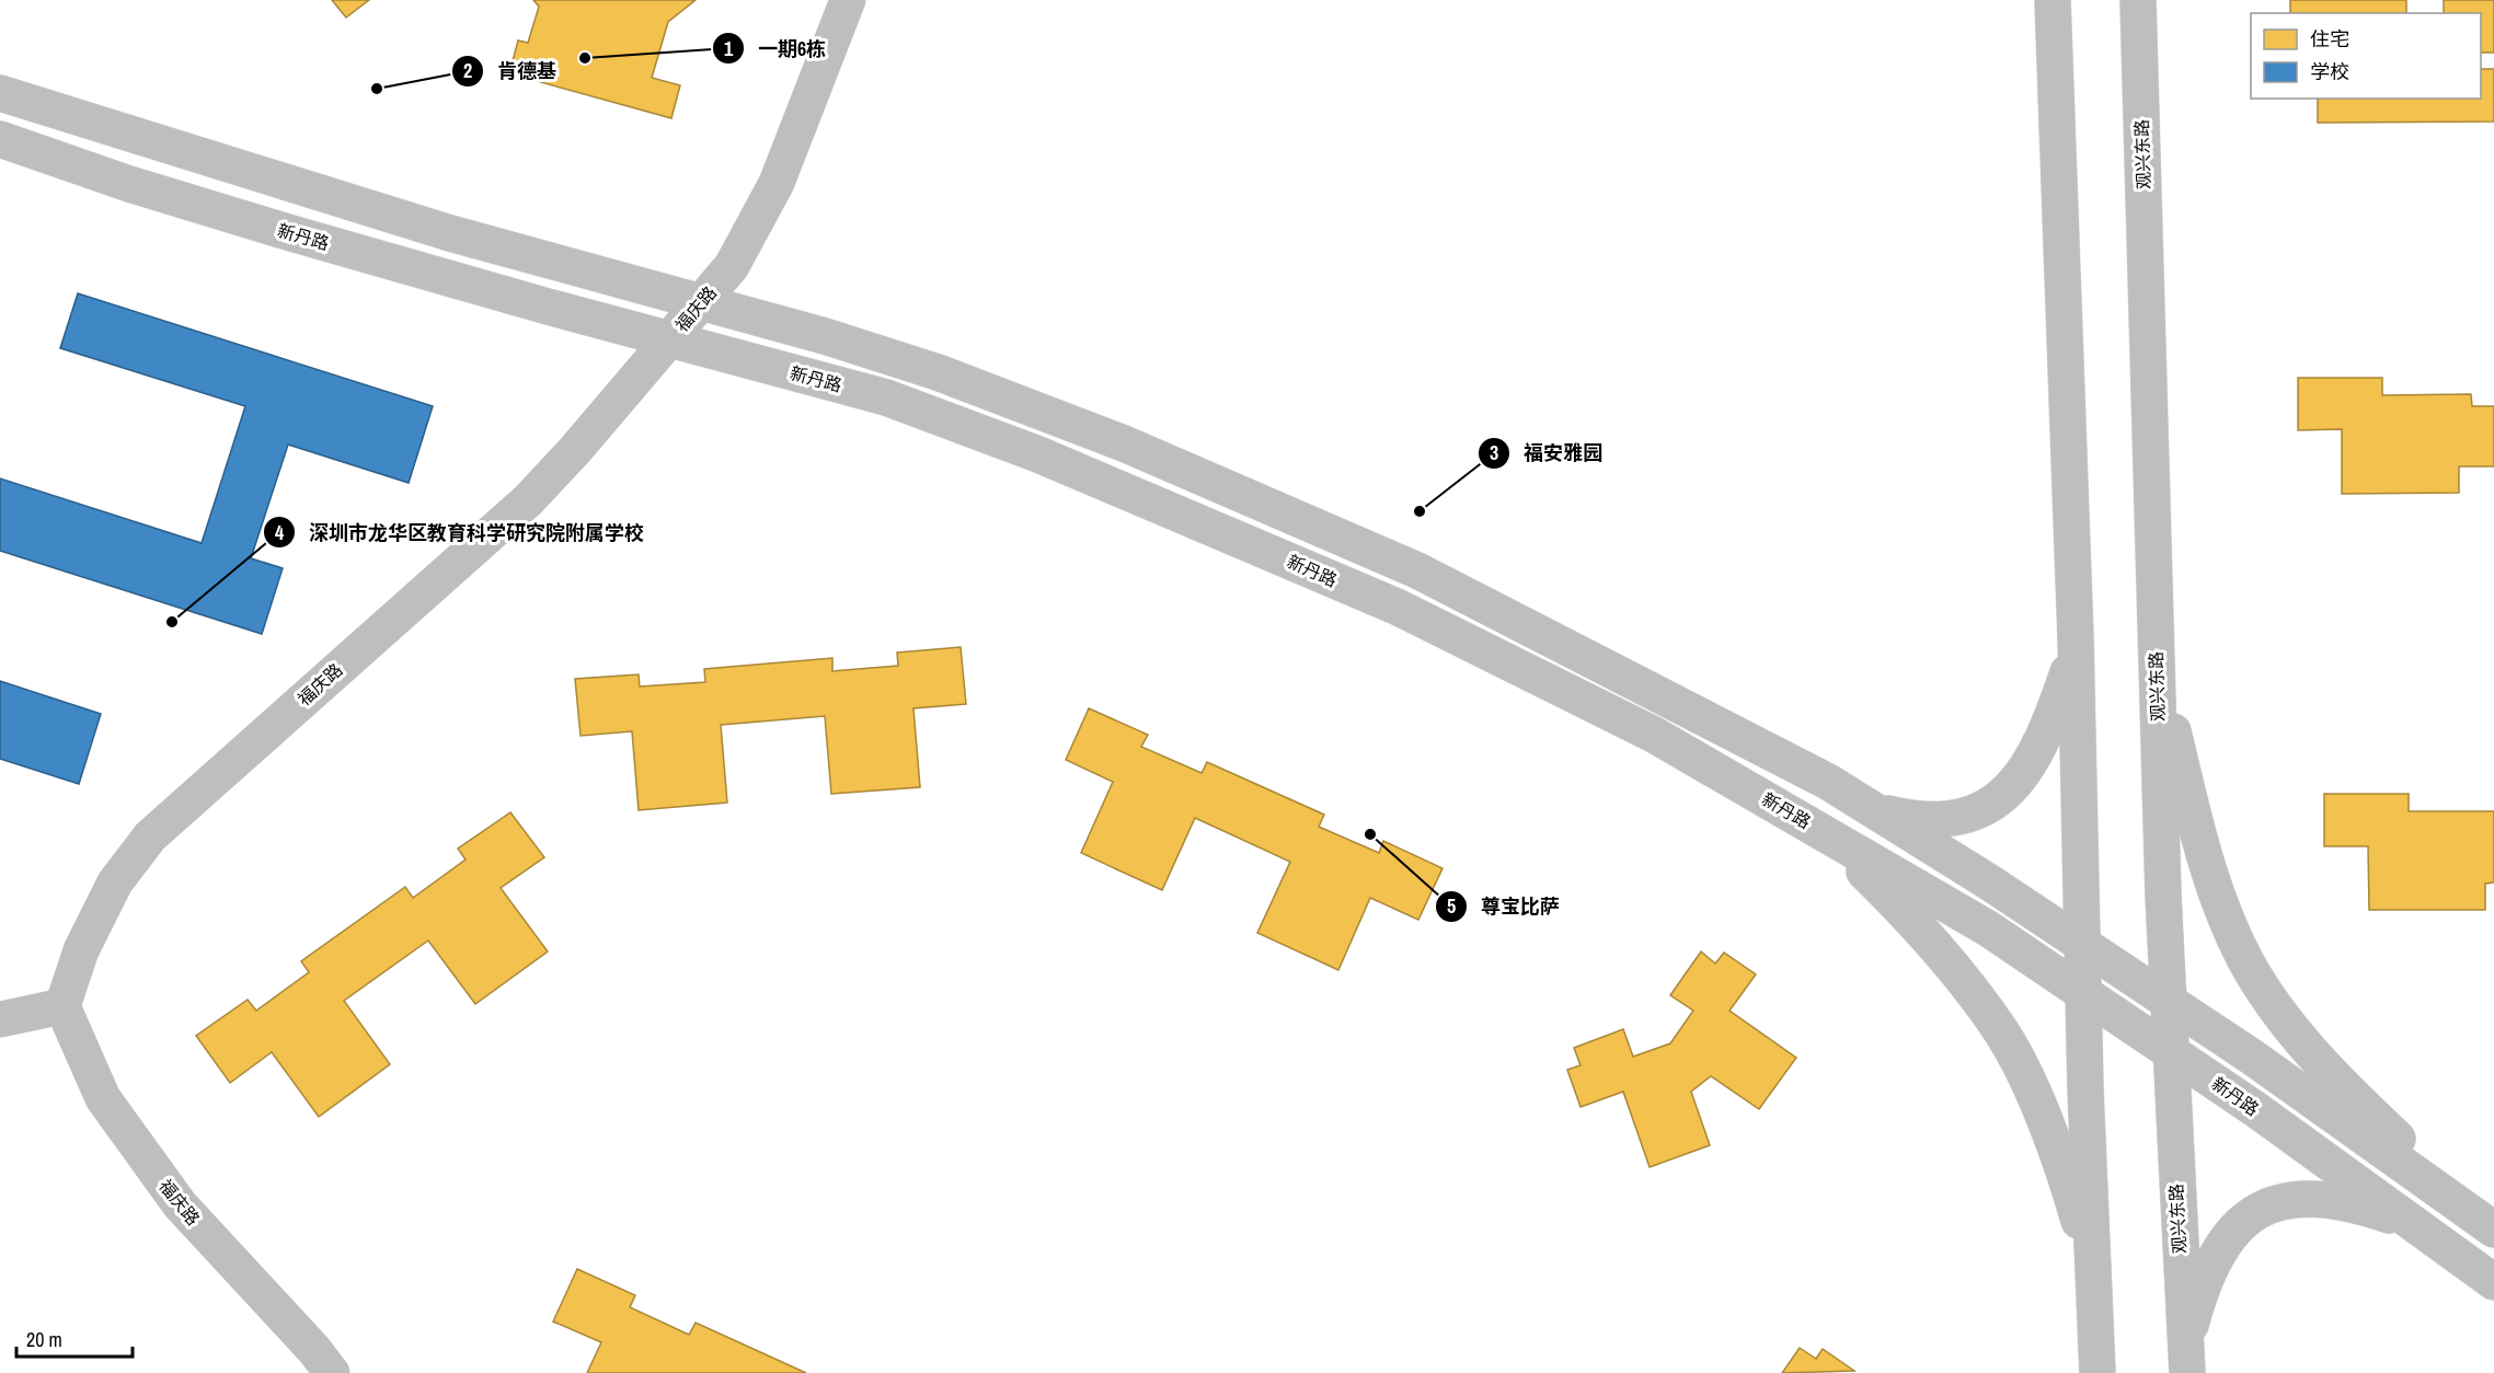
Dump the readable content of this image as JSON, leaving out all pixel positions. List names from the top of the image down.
{
  "streets": {
    "main road": ["观兴东路", "新丹路", "福庆路"]
  },
  "crossings": [
    ["观兴东路", "新丹路"],
    ["新丹路", "福庆路"]
  ],
  "places": [
    "一期6栋",
    "肯德基",
    "福安雅园",
    "深圳市龙华区教育科学研究院附属学校",
    "尊宝比萨"
  ],
  "legend": ["住宅", "学校"],
  "scale_bar": "20 m"
}
